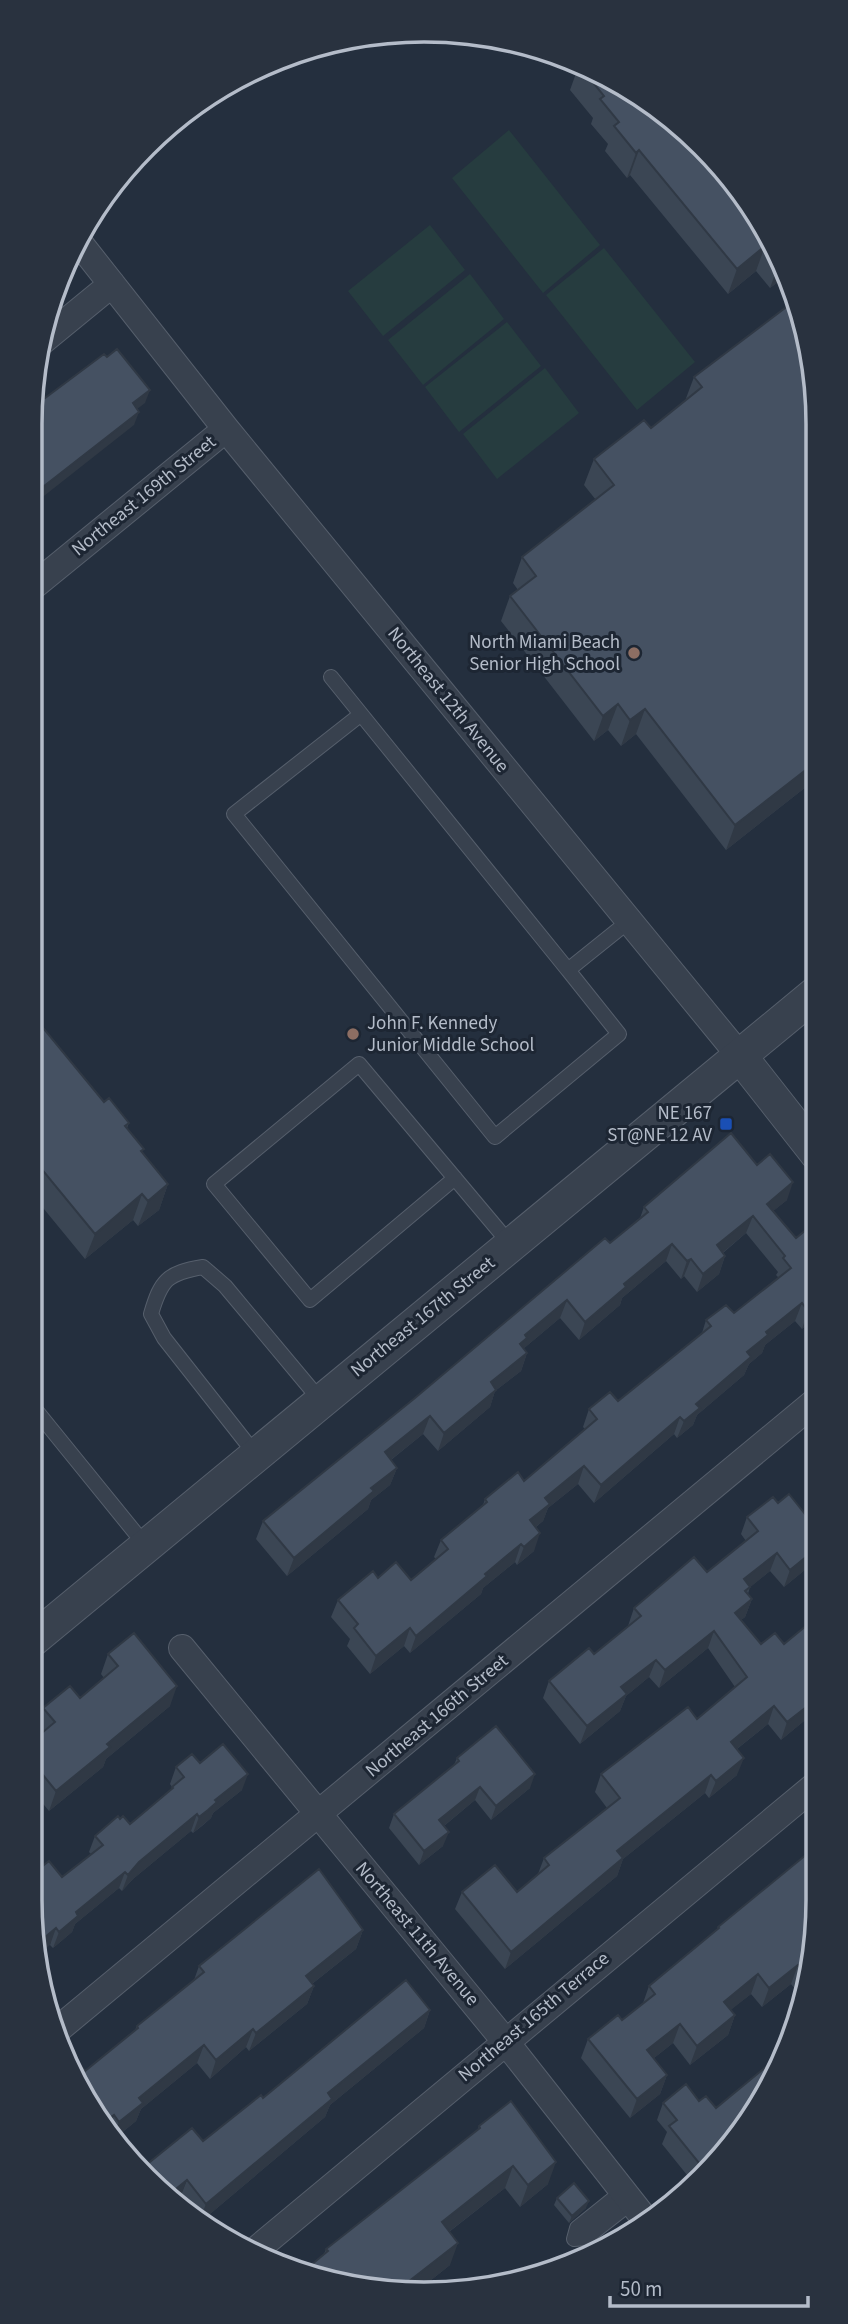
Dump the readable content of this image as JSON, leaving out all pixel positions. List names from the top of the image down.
{
  "streets": {
    "street": [
      "Northeast 169th Street",
      "Northeast 12th Avenue",
      "Northeast 167th Street",
      "Northeast 166th Street",
      "Northeast 11th Avenue",
      "Northeast 165th Terrace"
    ]
  },
  "crossings": [
    ["Northeast 169th Street", "Northeast 12th Avenue"],
    ["Northeast 12th Avenue", "Northeast 167th Street"],
    ["Northeast 166th Street", "Northeast 11th Avenue"],
    ["Northeast 11th Avenue", "Northeast 165th Terrace"]
  ],
  "places": {
    "other": ["North Miami Beach Senior High School", "John F. Kennedy Junior Middle School"],
    "transit": ["NE 167 ST@NE 12 AV"]
  },
  "scale_bar": "50 m"
}
